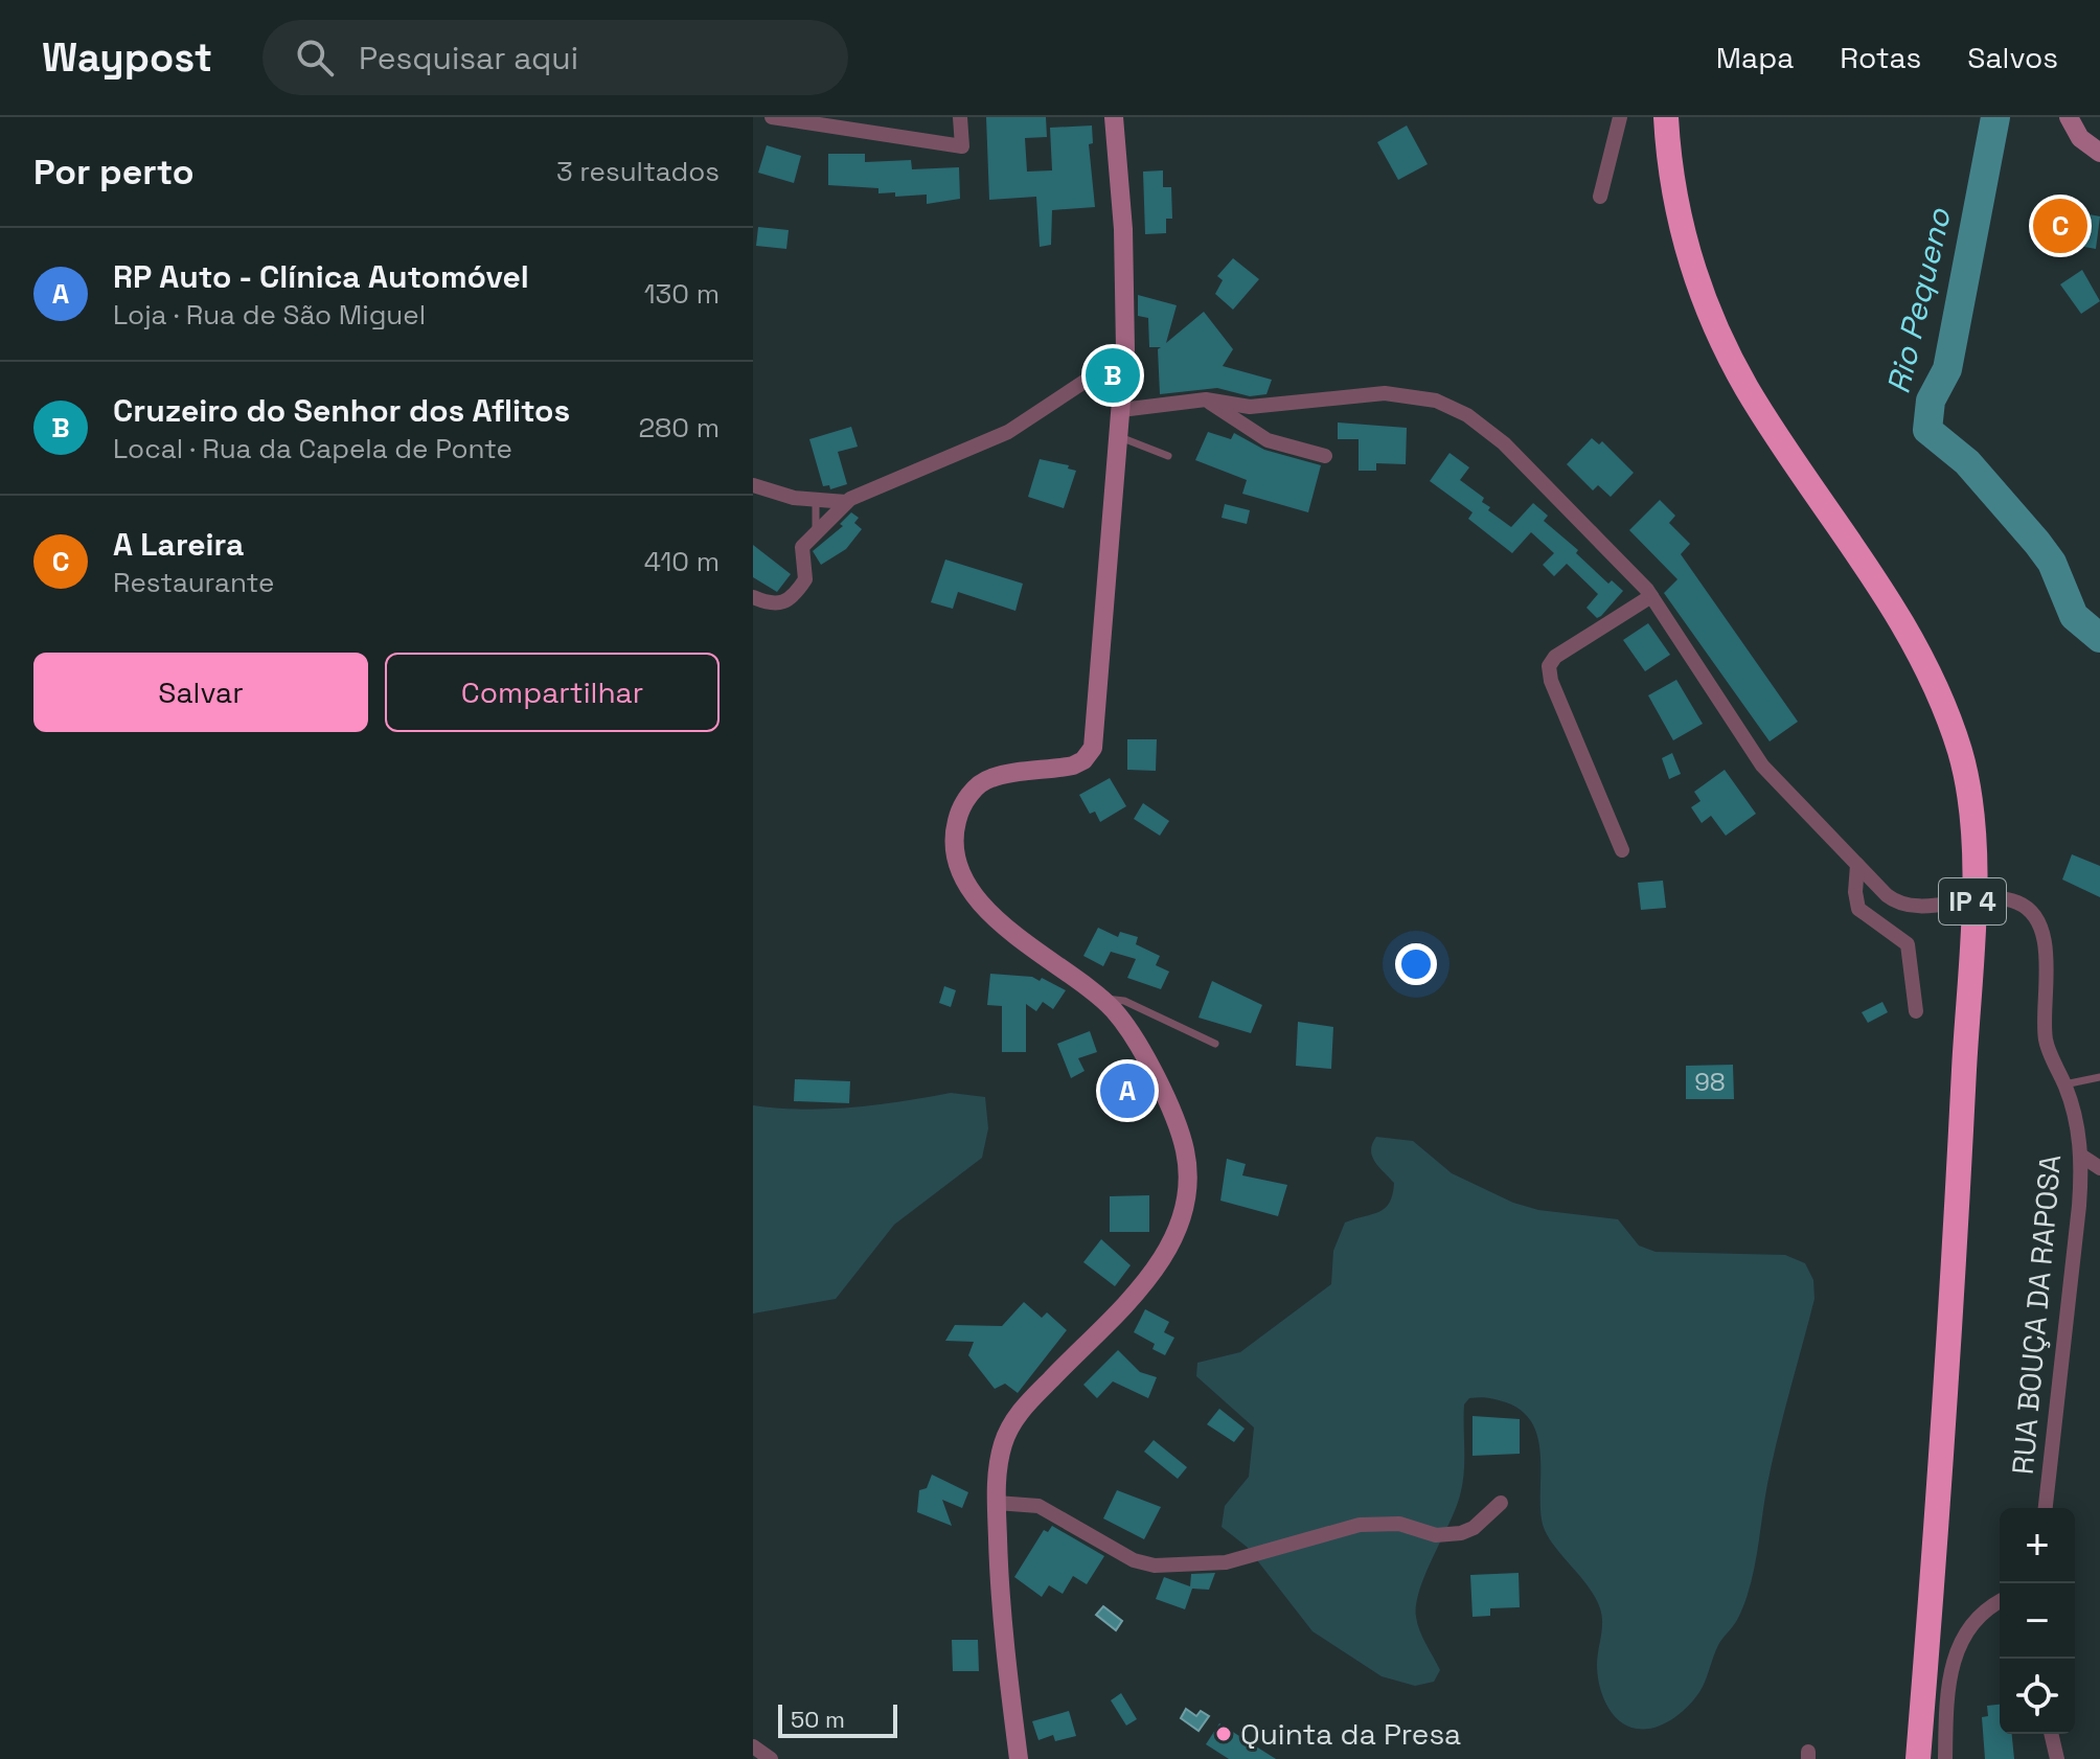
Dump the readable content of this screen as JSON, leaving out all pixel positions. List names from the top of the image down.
{
  "streets": {
    "highway": ["IP 4"],
    "street": ["RUA BOUÇA DA RAPOSA"]
  },
  "water": ["Rio Pequeno"],
  "places": ["Quinta da Presa"],
  "house_numbers": ["98"],
  "scale_bar": "50 m",
  "page": {
    "header": "Waypost",
    "search": "Pesquisar aqui",
    "nav": ["Mapa", "Rotas", "Salvos"],
    "heading": ["Por perto", "3 resultados"],
    "pins": ["C", "B", "A"],
    "list": [
      {
        "mark": "A",
        "name": "RP Auto - Clínica Automóvel",
        "note": "Loja · Rua de São Miguel",
        "value": "130 m"
      },
      {
        "mark": "B",
        "name": "Cruzeiro do Senhor dos Aflitos",
        "note": "Local · Rua da Capela de Ponte",
        "value": "280 m"
      },
      {
        "mark": "C",
        "name": "A Lareira",
        "note": "Restaurante",
        "value": "410 m"
      }
    ],
    "buttons": ["Salvar", "Compartilhar"],
    "map_buttons": ["+", "−"],
    "scale": "50 m"
  }
}
